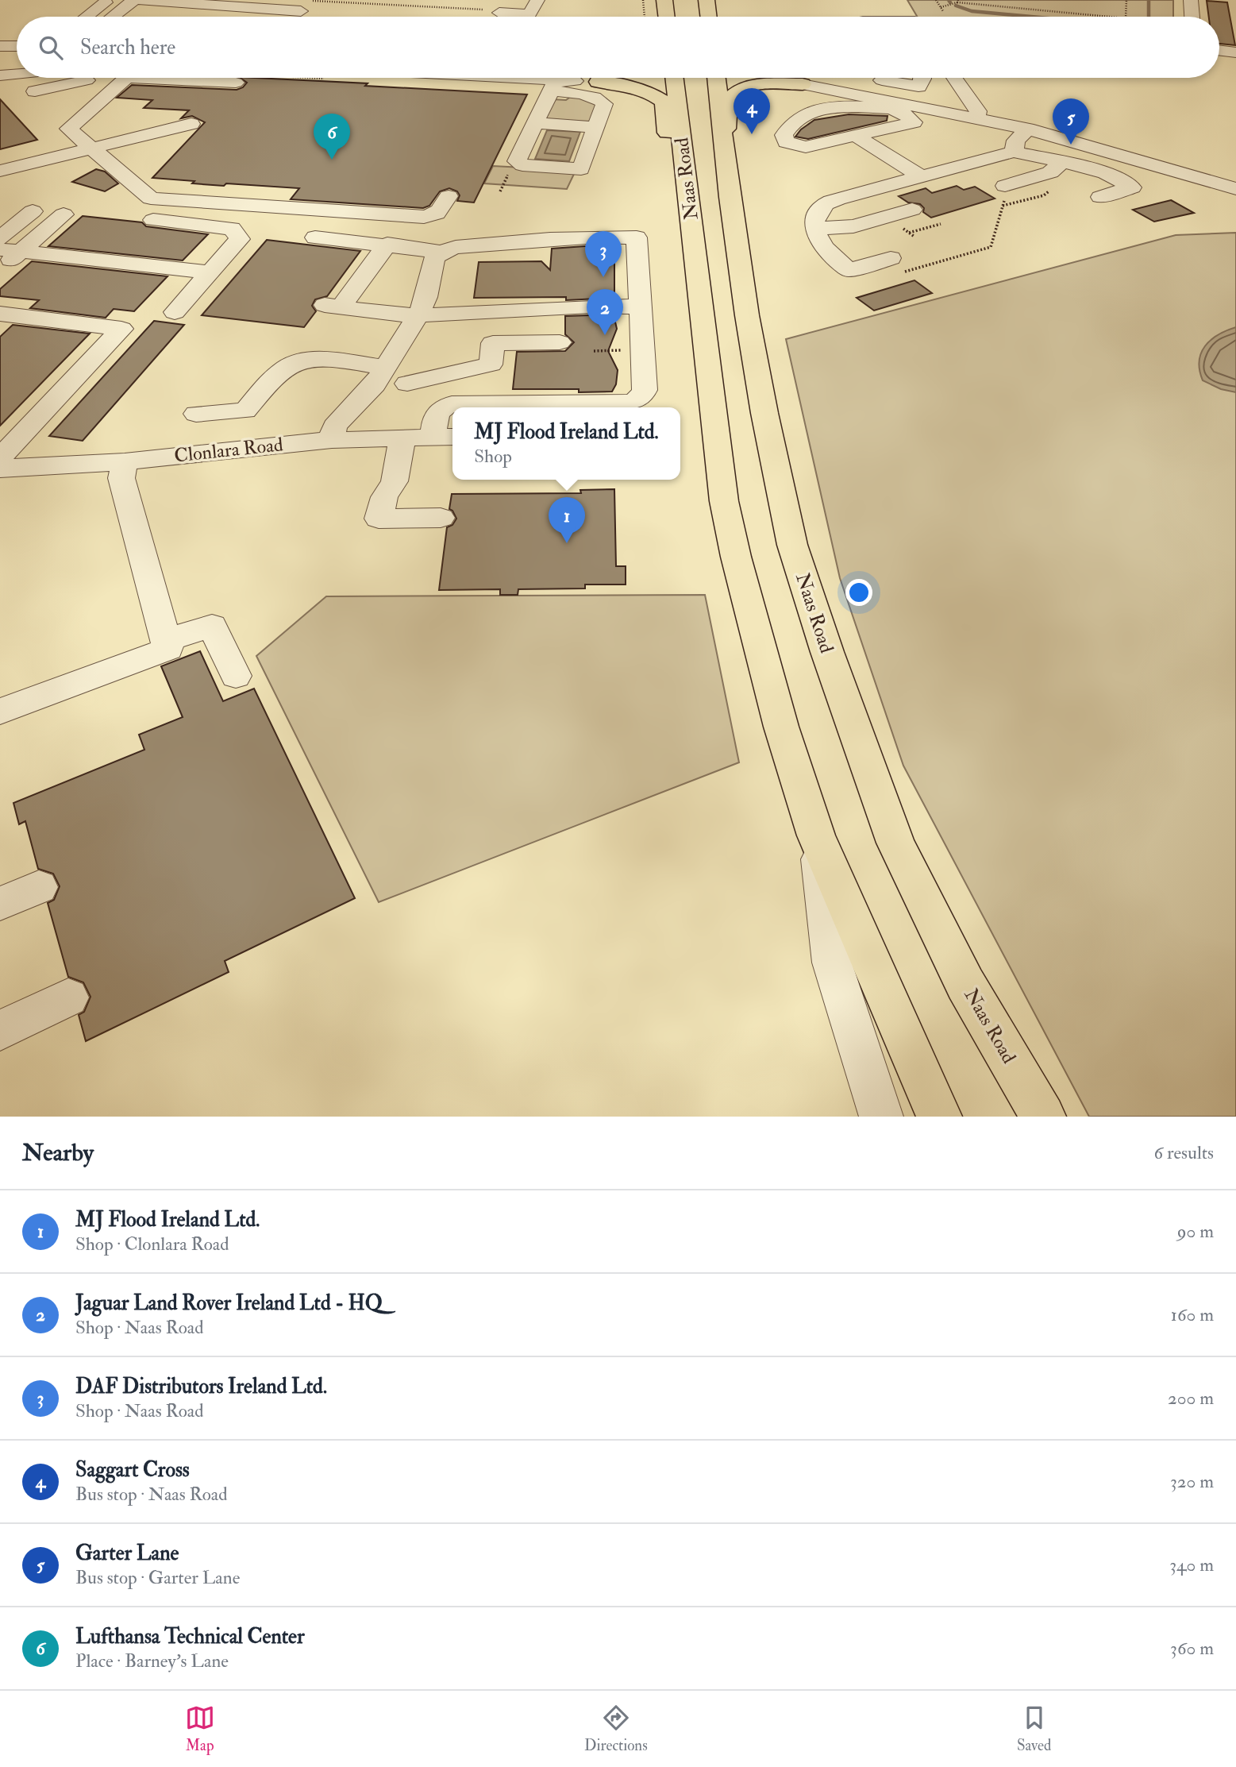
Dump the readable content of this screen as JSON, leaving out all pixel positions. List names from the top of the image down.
{
  "streets": {
    "highway": ["Naas Road"],
    "street": ["Clonlara Road"]
  },
  "page": {
    "search": "Search here",
    "pins": [
      "4",
      "5",
      "6",
      "3",
      "2",
      "1"
    ],
    "popup": ["MJ Flood Ireland Ltd.", "Shop"],
    "heading": ["Nearby", "6 results"],
    "list": [
      {
        "mark": "1",
        "name": "MJ Flood Ireland Ltd.",
        "note": "Shop · Clonlara Road",
        "value": "90 m"
      },
      {
        "mark": "2",
        "name": "Jaguar Land Rover Ireland Ltd - HQ",
        "note": "Shop · Naas Road",
        "value": "160 m"
      },
      {
        "mark": "3",
        "name": "DAF Distributors Ireland Ltd.",
        "note": "Shop · Naas Road",
        "value": "200 m"
      },
      {
        "mark": "4",
        "name": "Saggart Cross",
        "note": "Bus stop · Naas Road",
        "value": "320 m"
      },
      {
        "mark": "5",
        "name": "Garter Lane",
        "note": "Bus stop · Garter Lane",
        "value": "340 m"
      },
      {
        "mark": "6",
        "name": "Lufthansa Technical Center",
        "note": "Place · Barney's Lane",
        "value": "360 m"
      }
    ],
    "nav": ["Map", "Directions", "Saved"]
  }
}
